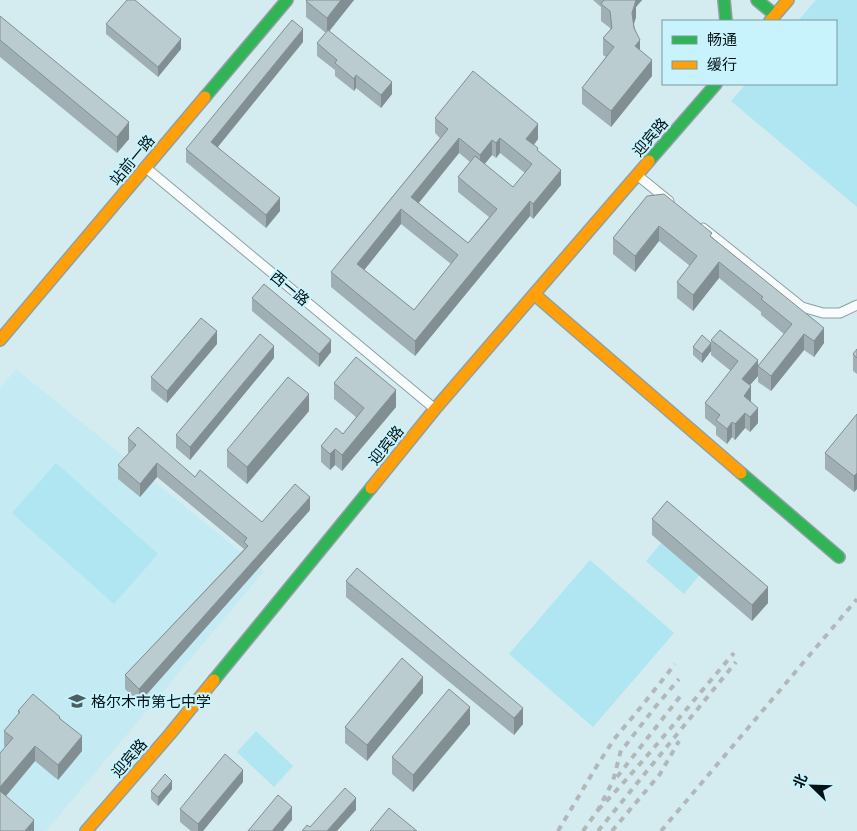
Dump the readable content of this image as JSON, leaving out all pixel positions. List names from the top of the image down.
{
  "streets": {
    "main road": ["迎宾路", "站前一路"],
    "street": ["西一路"]
  },
  "crossings": [
    ["迎宾路", "西一路"],
    ["站前一路", "西一路"]
  ],
  "places": {
    "school or university": ["格尔木市第七中学"]
  },
  "legend": ["畅通", "缓行"],
  "north": "top left"
}
